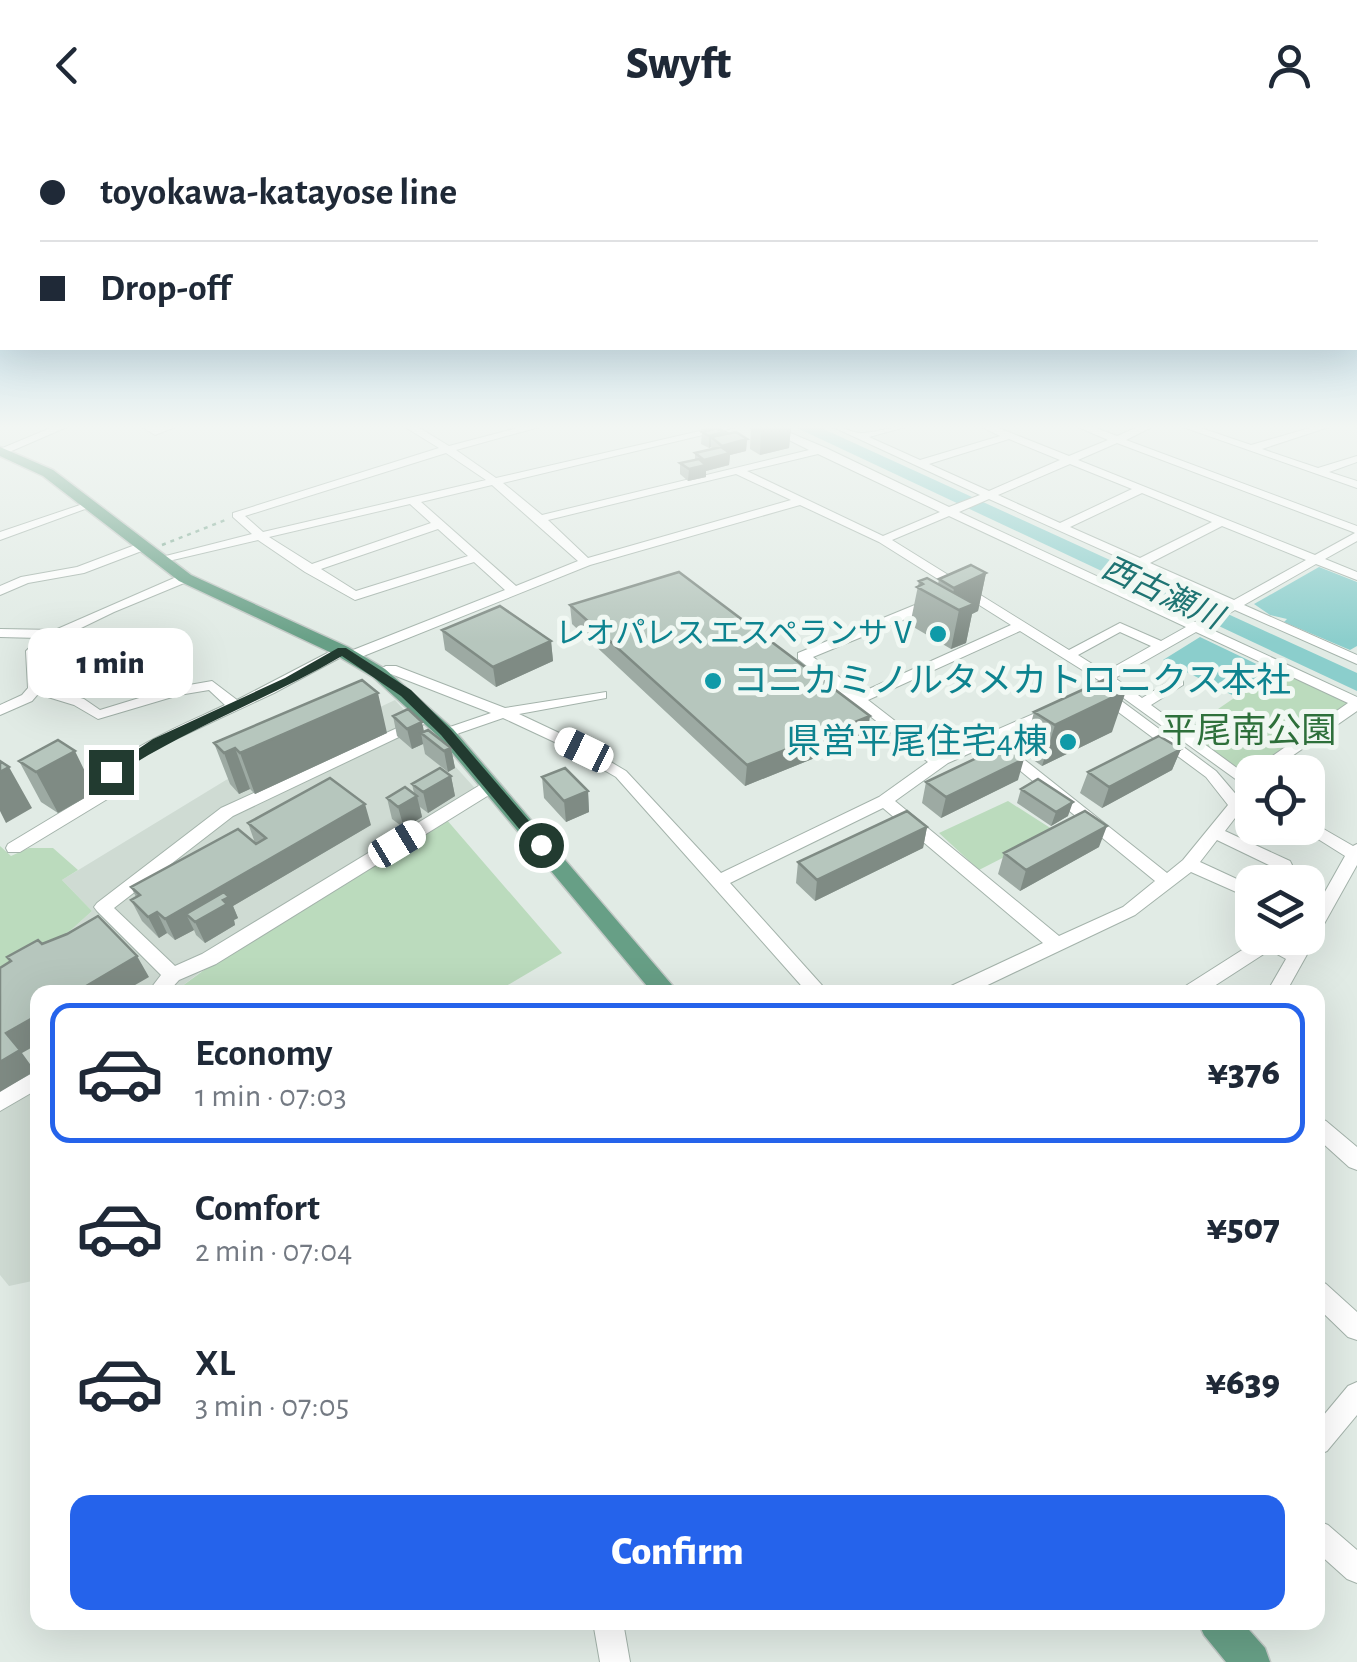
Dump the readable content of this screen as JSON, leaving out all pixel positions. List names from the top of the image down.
{
  "water": ["西古瀬川"],
  "parks": ["平尾南公園"],
  "places": ["レオパレス エスペランサⅤ", "コニカミノルタメカトロニクス本社", "県営平尾住宅4棟"],
  "page": {
    "header": "Swyft",
    "banner": ["toyokawa-katayose line", "Drop-off"],
    "bubble": "1 min",
    "list": [
      {
        "name": "Economy",
        "note": "1 min · 07:03",
        "value": "¥376"
      },
      {
        "name": "Comfort",
        "note": "2 min · 07:04",
        "value": "¥507"
      },
      {
        "name": "XL",
        "note": "3 min · 07:05",
        "value": "¥639"
      }
    ],
    "buttons": "Confirm"
  }
}
